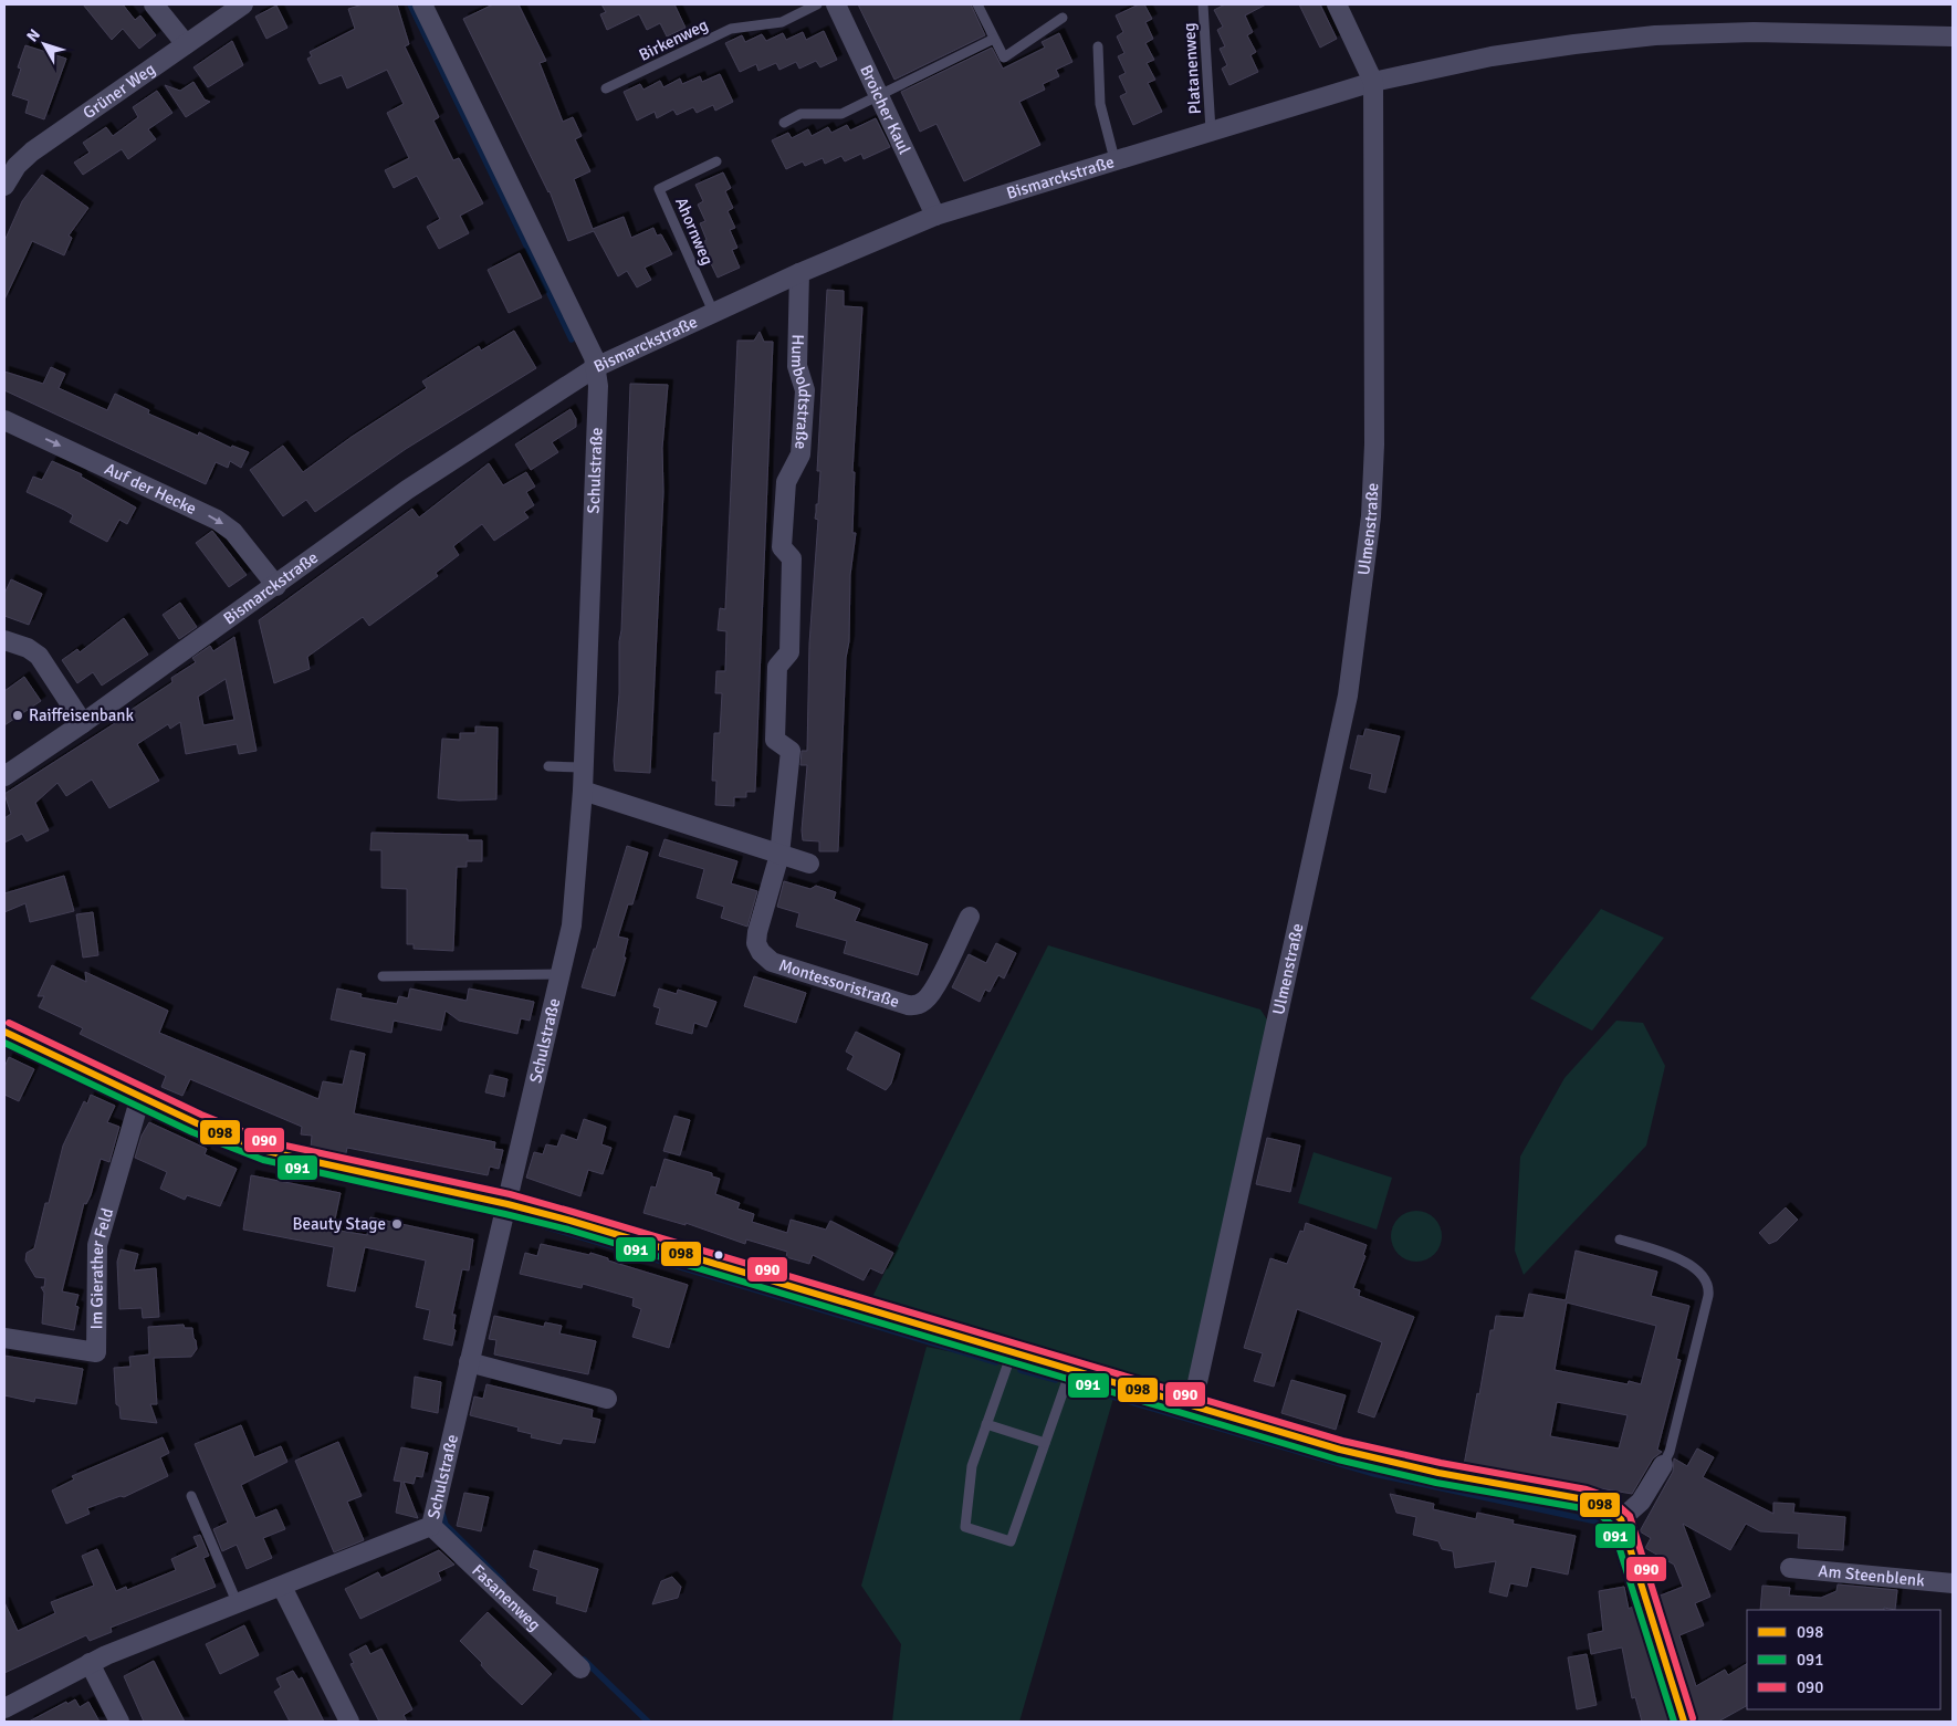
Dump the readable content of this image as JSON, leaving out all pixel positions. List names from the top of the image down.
{
  "streets": {
    "street": [
      "Grüner Weg",
      "Broicher Kaul",
      "Bismarckstraße",
      "Humboldtstraße",
      "Schulstraße",
      "Auf der Hecke",
      "Ulmenstraße",
      "Montessoristraße",
      "Im Gierather Feld",
      "Am Steenblenk",
      "Fasanenweg"
    ],
    "lane": ["Birkenweg", "Platanenweg", "Ahornweg"]
  },
  "crossings": [
    ["Platanenweg", "Bismarckstraße"],
    ["Broicher Kaul", "Bismarckstraße"],
    ["Bismarckstraße", "Ahornweg"],
    ["Bismarckstraße", "Humboldtstraße"],
    ["Bismarckstraße", "Schulstraße"],
    ["Bismarckstraße", "Auf der Hecke"],
    ["Bismarckstraße", "Ulmenstraße"],
    ["Humboldtstraße", "Montessoristraße"],
    ["Schulstraße", "Fasanenweg"]
  ],
  "one_way": ["Auf der Hecke"],
  "places": ["Raiffeisenbank", "Beauty Stage"],
  "lines": ["transit line 090", "transit line 098", "transit line 091"],
  "legend": ["098", "091", "090"],
  "north": "top left"
}
